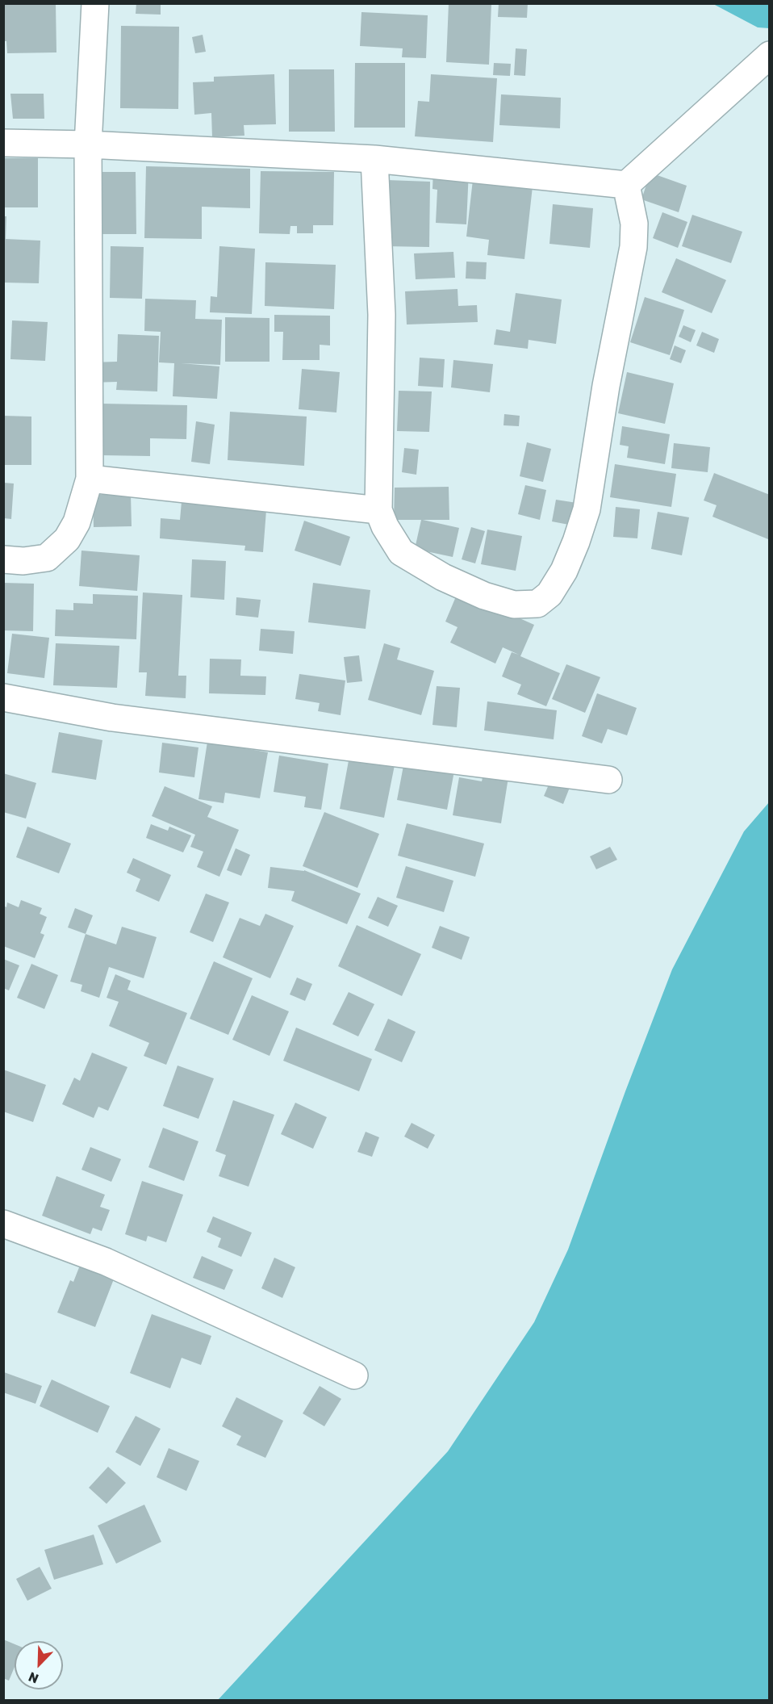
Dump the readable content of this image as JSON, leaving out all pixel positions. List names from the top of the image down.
{
  "north": "bottom left"
}
